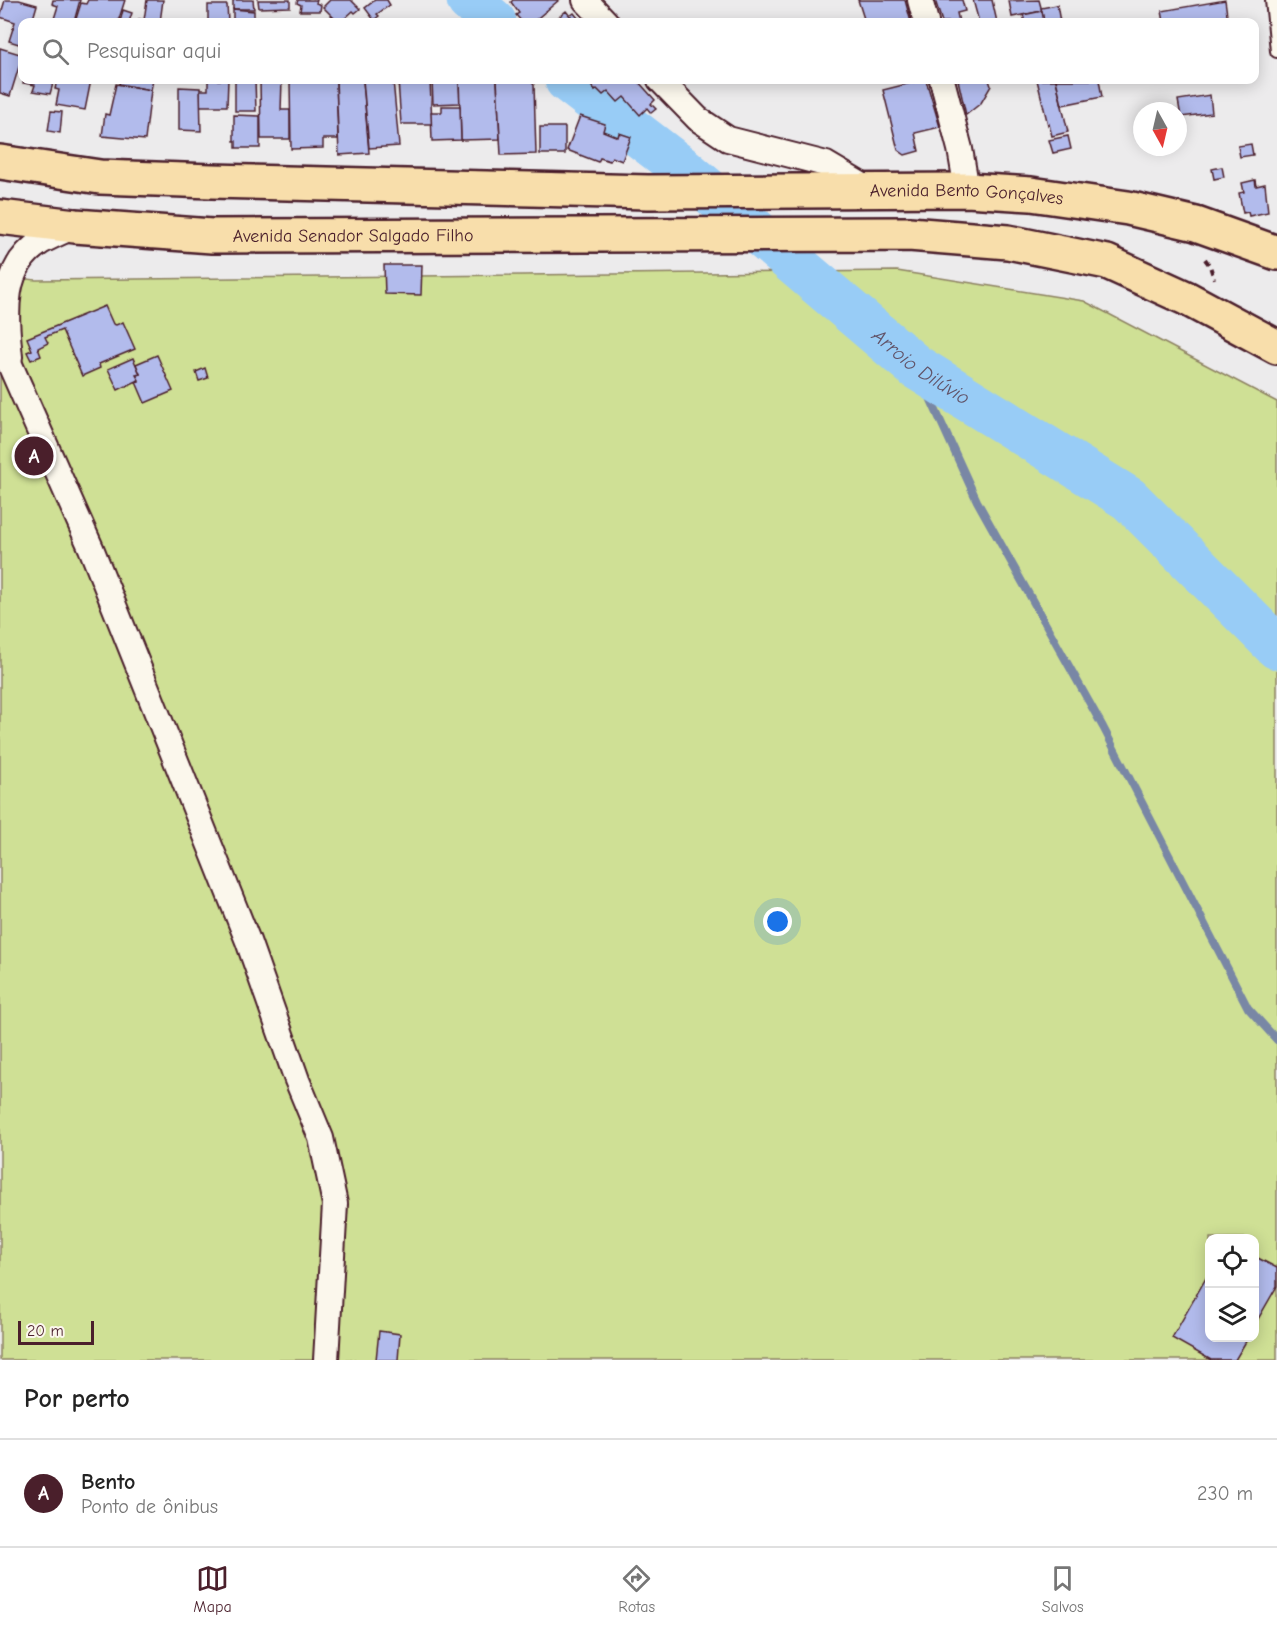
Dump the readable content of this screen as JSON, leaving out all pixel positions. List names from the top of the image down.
{
  "streets": {
    "main road": ["Avenida Bento Gonçalves", "Avenida Senador Salgado Filho"]
  },
  "water": ["Arroio Dilúvio"],
  "scale_bar": "20 m",
  "north": "bottom",
  "page": {
    "search": "Pesquisar aqui",
    "pins": "A",
    "scale": "20 m",
    "heading": "Por perto",
    "list": [
      {
        "mark": "A",
        "name": "Bento",
        "note": "Ponto de ônibus",
        "value": "230 m"
      }
    ],
    "nav": ["Mapa", "Rotas", "Salvos"]
  }
}
